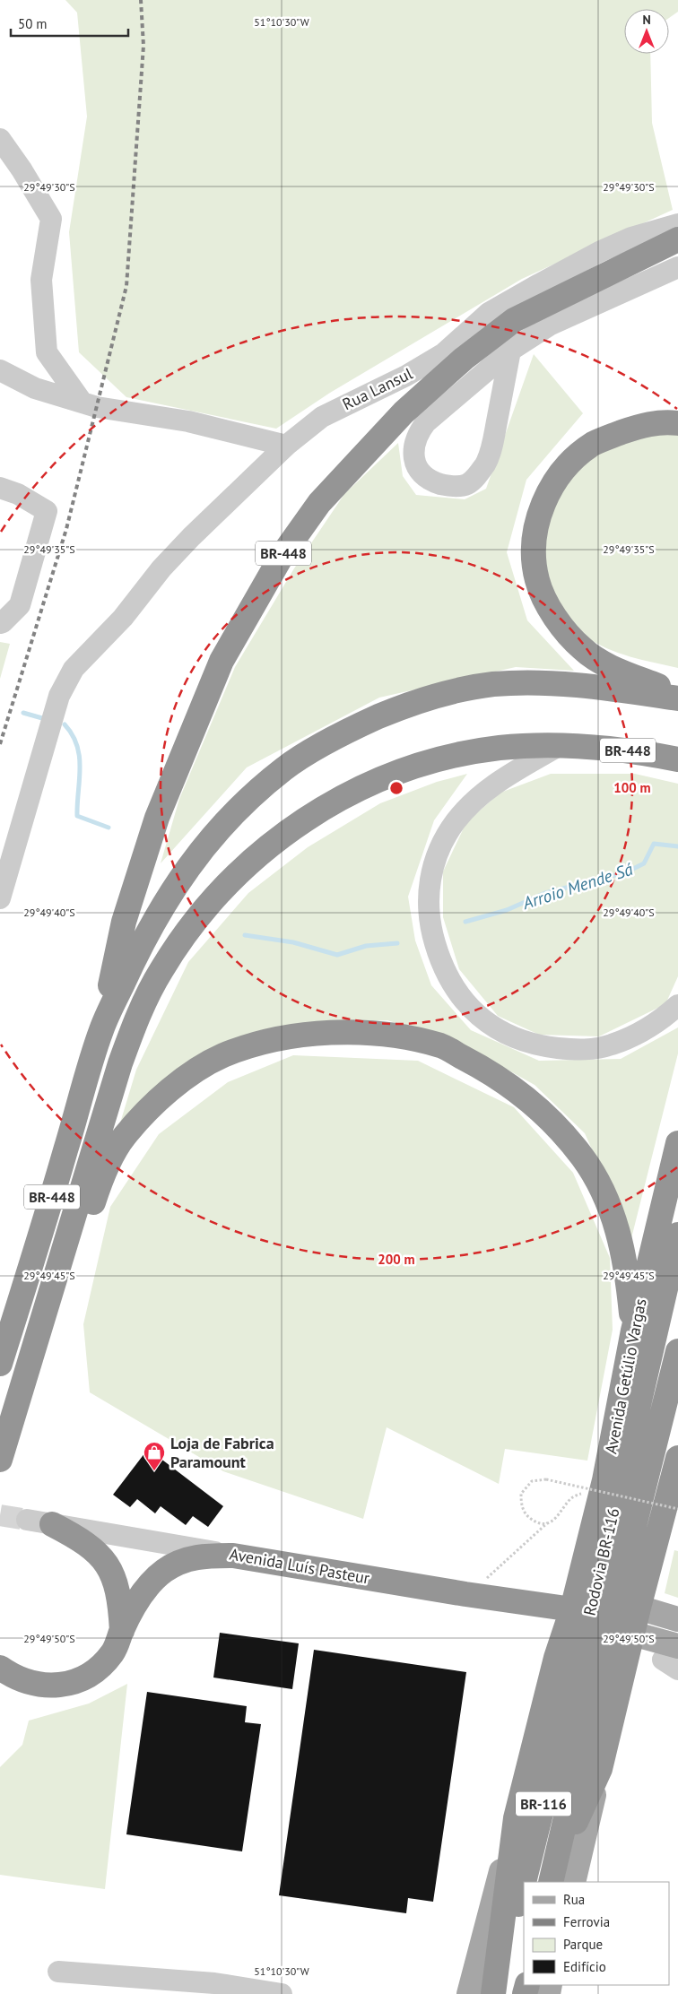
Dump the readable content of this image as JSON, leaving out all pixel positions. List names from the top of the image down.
{
  "streets": {
    "highway": [
      "BR-448",
      "Avenida Getúlio Vargas",
      "Rodovia BR-116",
      "Avenida Luís Pasteur",
      "BR-116"
    ],
    "street": ["Rua Lansul"]
  },
  "crossings": [
    ["Avenida Getúlio Vargas", "Avenida Luís Pasteur"],
    ["Avenida Getúlio Vargas", "BR-116"],
    ["Rodovia BR-116", "BR-116"]
  ],
  "water": ["Arroio Mende Sá"],
  "places": {
    "shop": ["Loja de Fabrica Paramount"]
  },
  "legend": [
    "Rua",
    "Ferrovia",
    "Parque",
    "Edifício"
  ],
  "scale_bar": "50 m",
  "north": "top",
  "coordinates": [
    "51°10'30\"W",
    "29°49'30\"S",
    "29°49'35\"S",
    "29°49'40\"S",
    "29°49'45\"S",
    "29°49'50\"S"
  ],
  "rings": ["100 m", "200 m"]
}
